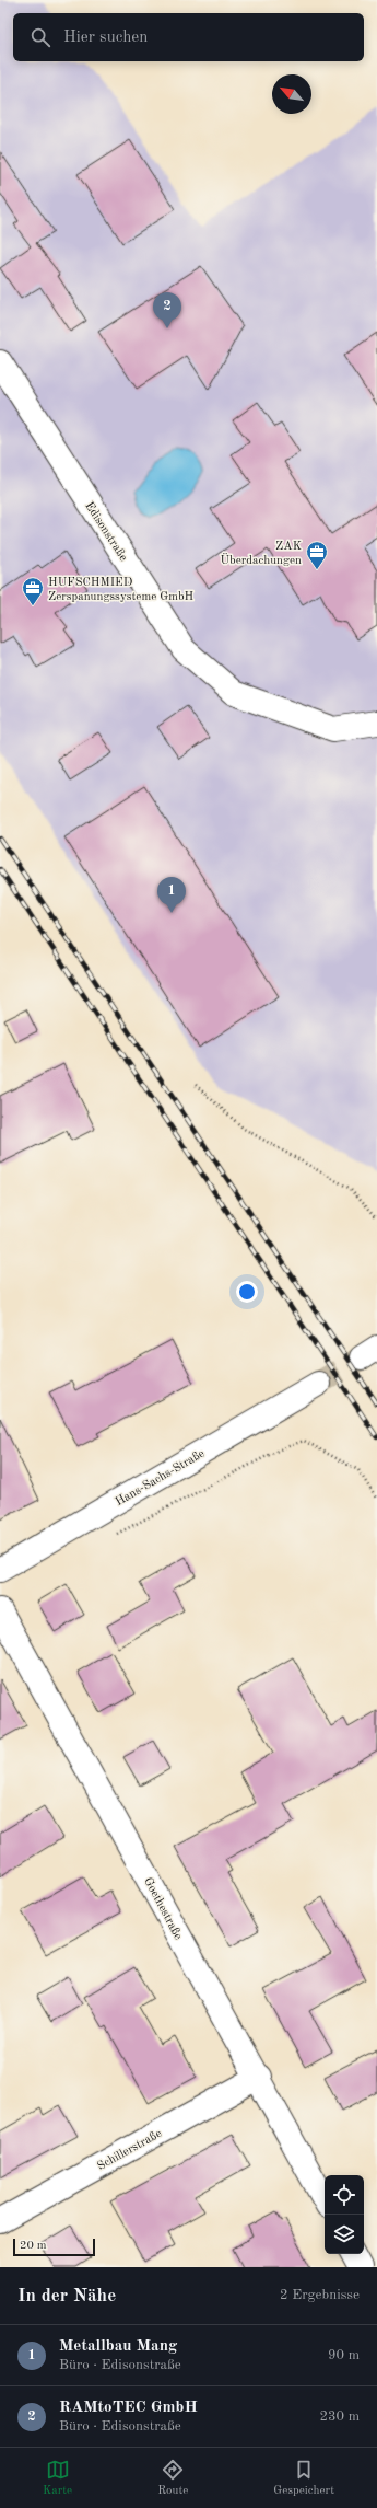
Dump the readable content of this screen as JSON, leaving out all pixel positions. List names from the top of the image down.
{
  "streets": {
    "street": [
      "Edisonstraße",
      "Hans-Sachs-Straße",
      "Goethestraße",
      "Schillerstraße"
    ]
  },
  "crossings": [
    ["Goethestraße", "Schillerstraße"]
  ],
  "places": {
    "office": ["ZAK Überdachungen", "HUFSCHMIED Zerspanungssysteme GmbH"]
  },
  "scale_bar": "20 m",
  "north": "top left",
  "page": {
    "search": "Hier suchen",
    "pins": ["2", "1"],
    "scale": "20 m",
    "heading": ["In der Nähe", "2 Ergebnisse"],
    "list": [
      {
        "mark": "1",
        "name": "Metallbau Mang",
        "note": "Büro · Edisonstraße",
        "value": "90 m"
      },
      {
        "mark": "2",
        "name": "RAMtoTEC GmbH",
        "note": "Büro · Edisonstraße",
        "value": "230 m"
      }
    ],
    "nav": ["Karte", "Route", "Gespeichert"]
  }
}
